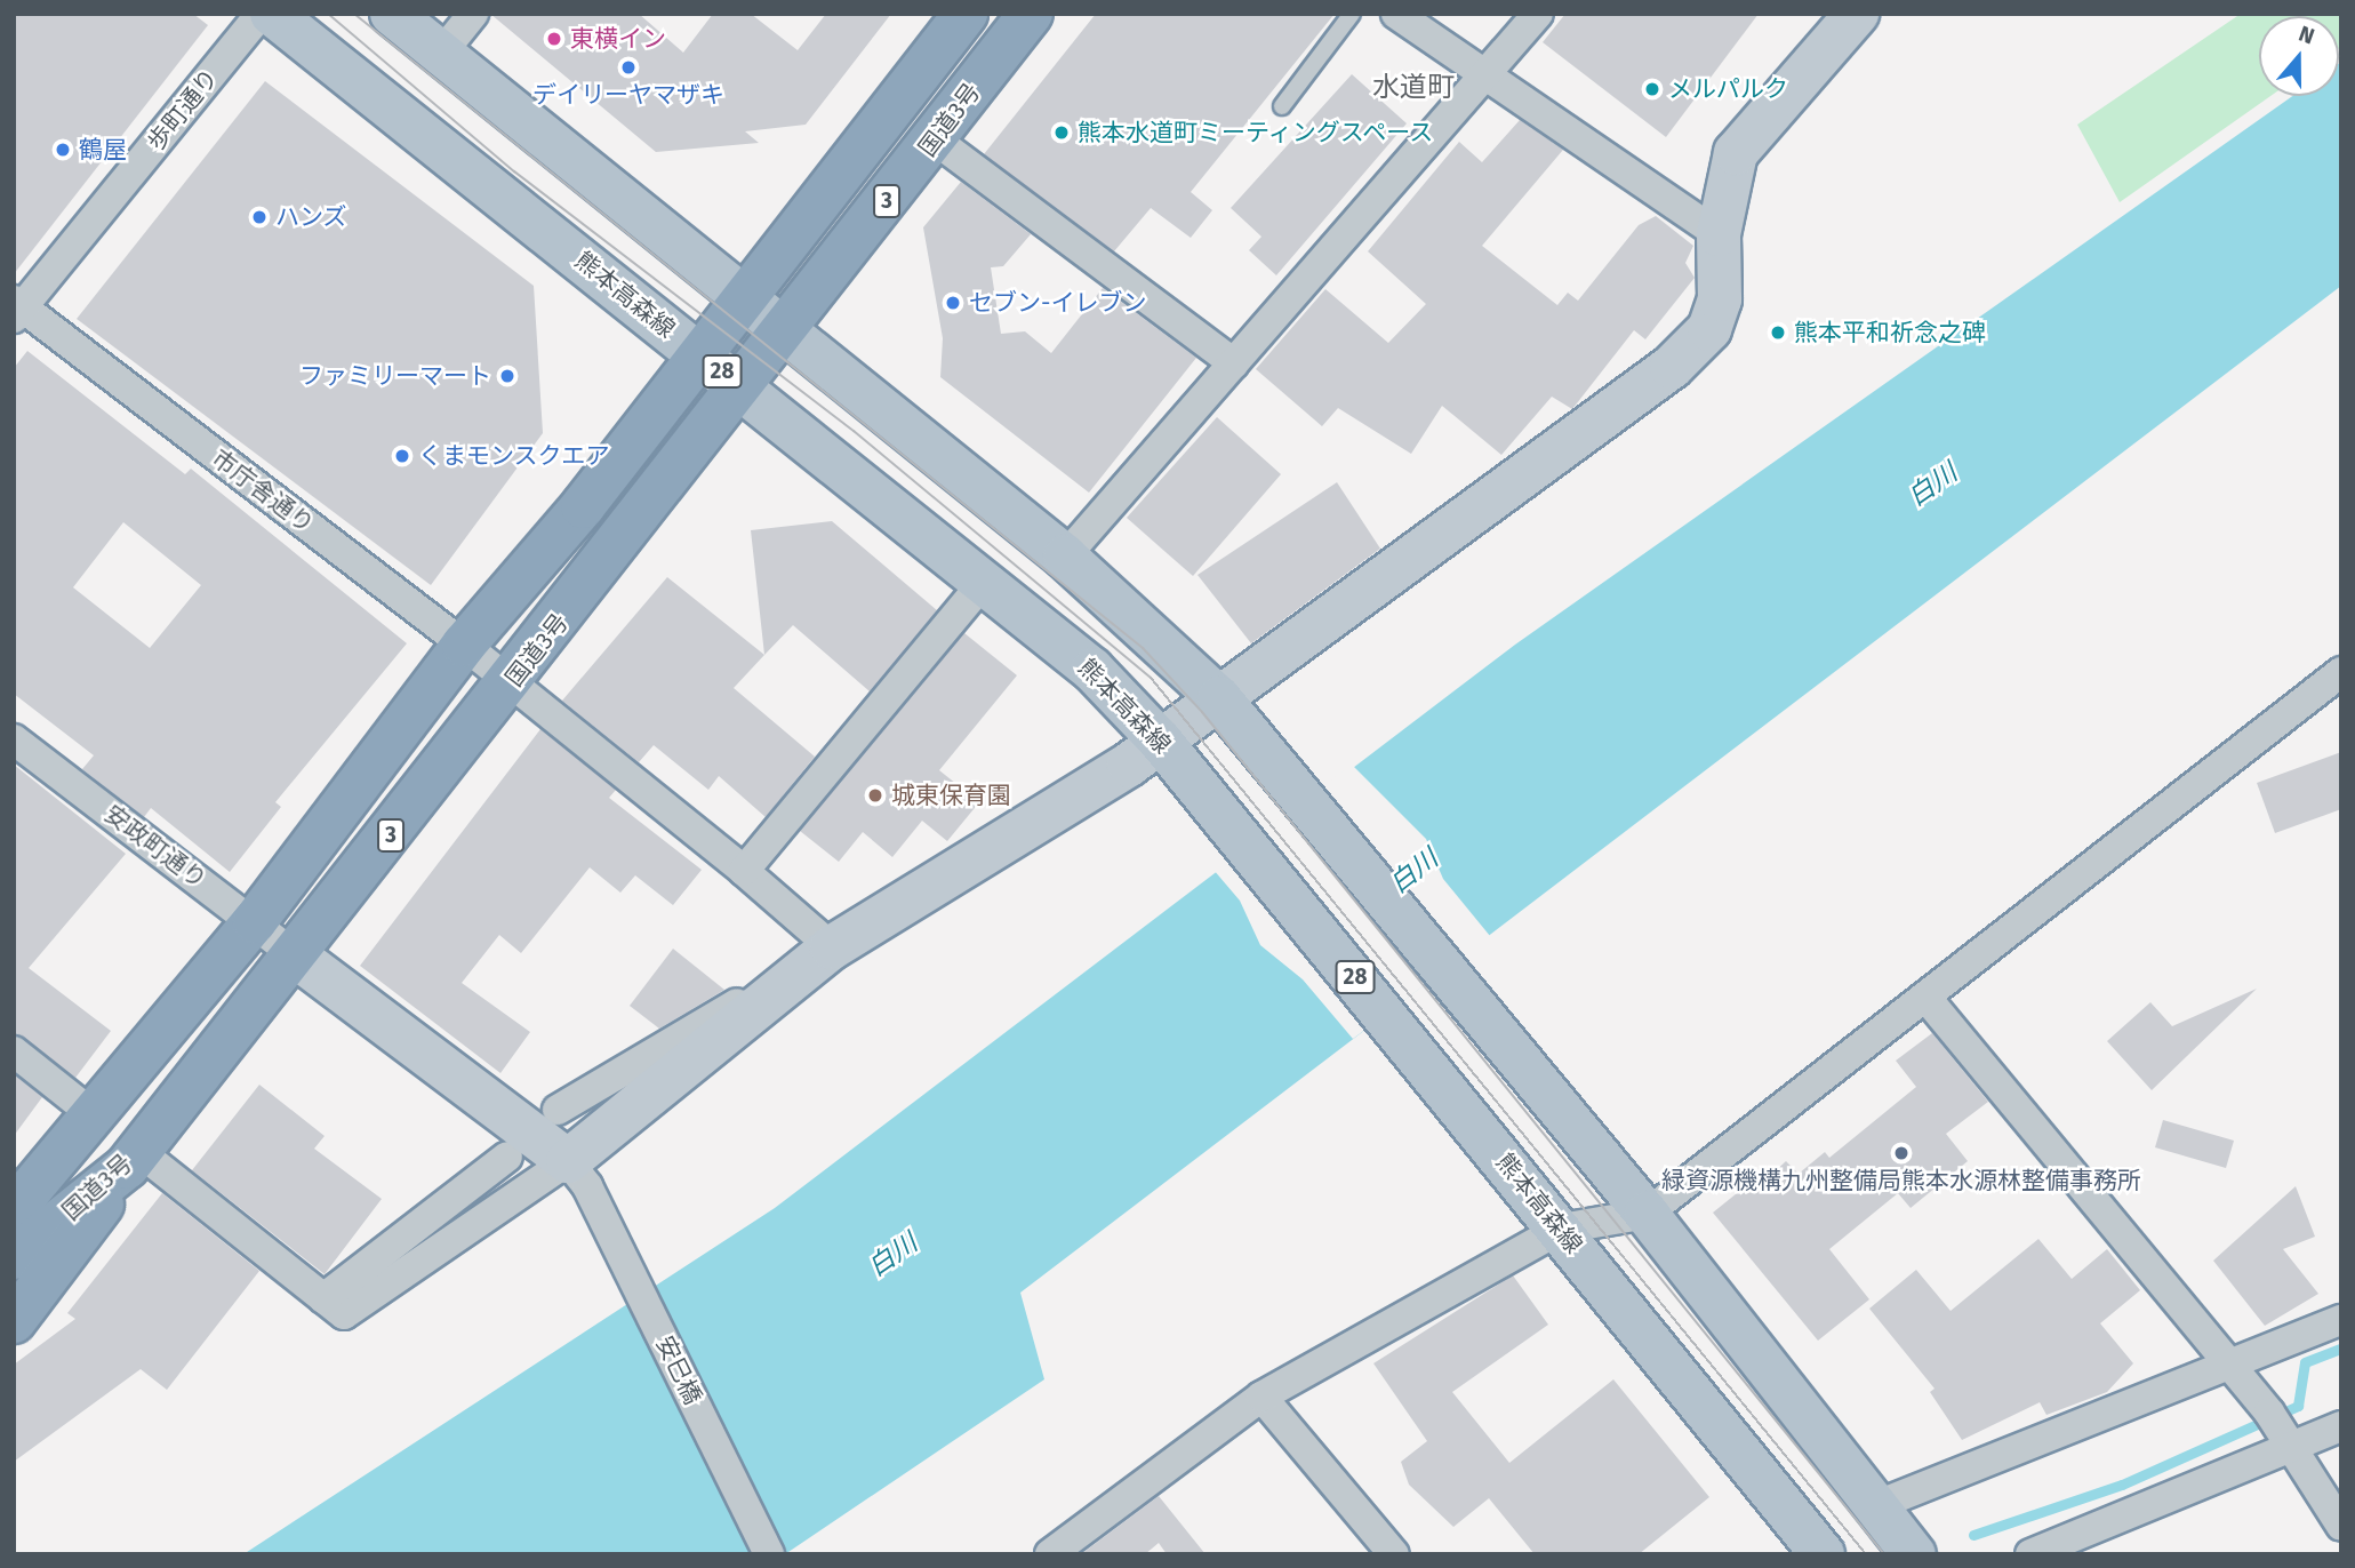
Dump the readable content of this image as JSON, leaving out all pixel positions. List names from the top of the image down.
{
  "streets": {
    "highway": ["国道3号", "3"],
    "main road": ["熊本高森線", "28"],
    "street": [
      "歩町通り",
      "市庁舎通り",
      "安政町通り",
      "安巳橋"
    ]
  },
  "crossings": [
    ["歩町通り", "市庁舎通り"],
    ["国道3号", "3"],
    ["国道3号", "熊本高森線"],
    ["国道3号", "市庁舎通り"],
    ["国道3号", "安政町通り"]
  ],
  "districts": ["水道町"],
  "water": ["白川"],
  "places": [
    "東横イン",
    "デイリーヤマザキ",
    "メルパルク",
    "熊本水道町ミーティングスペース",
    "鶴屋",
    "ハンズ",
    "セブン-イレブン",
    "熊本平和祈念之碑",
    "ファミリーマート",
    "くまモンスクエア",
    "城東保育園",
    "緑資源機構九州整備局熊本水源林整備事務所"
  ],
  "north": "top"
}
